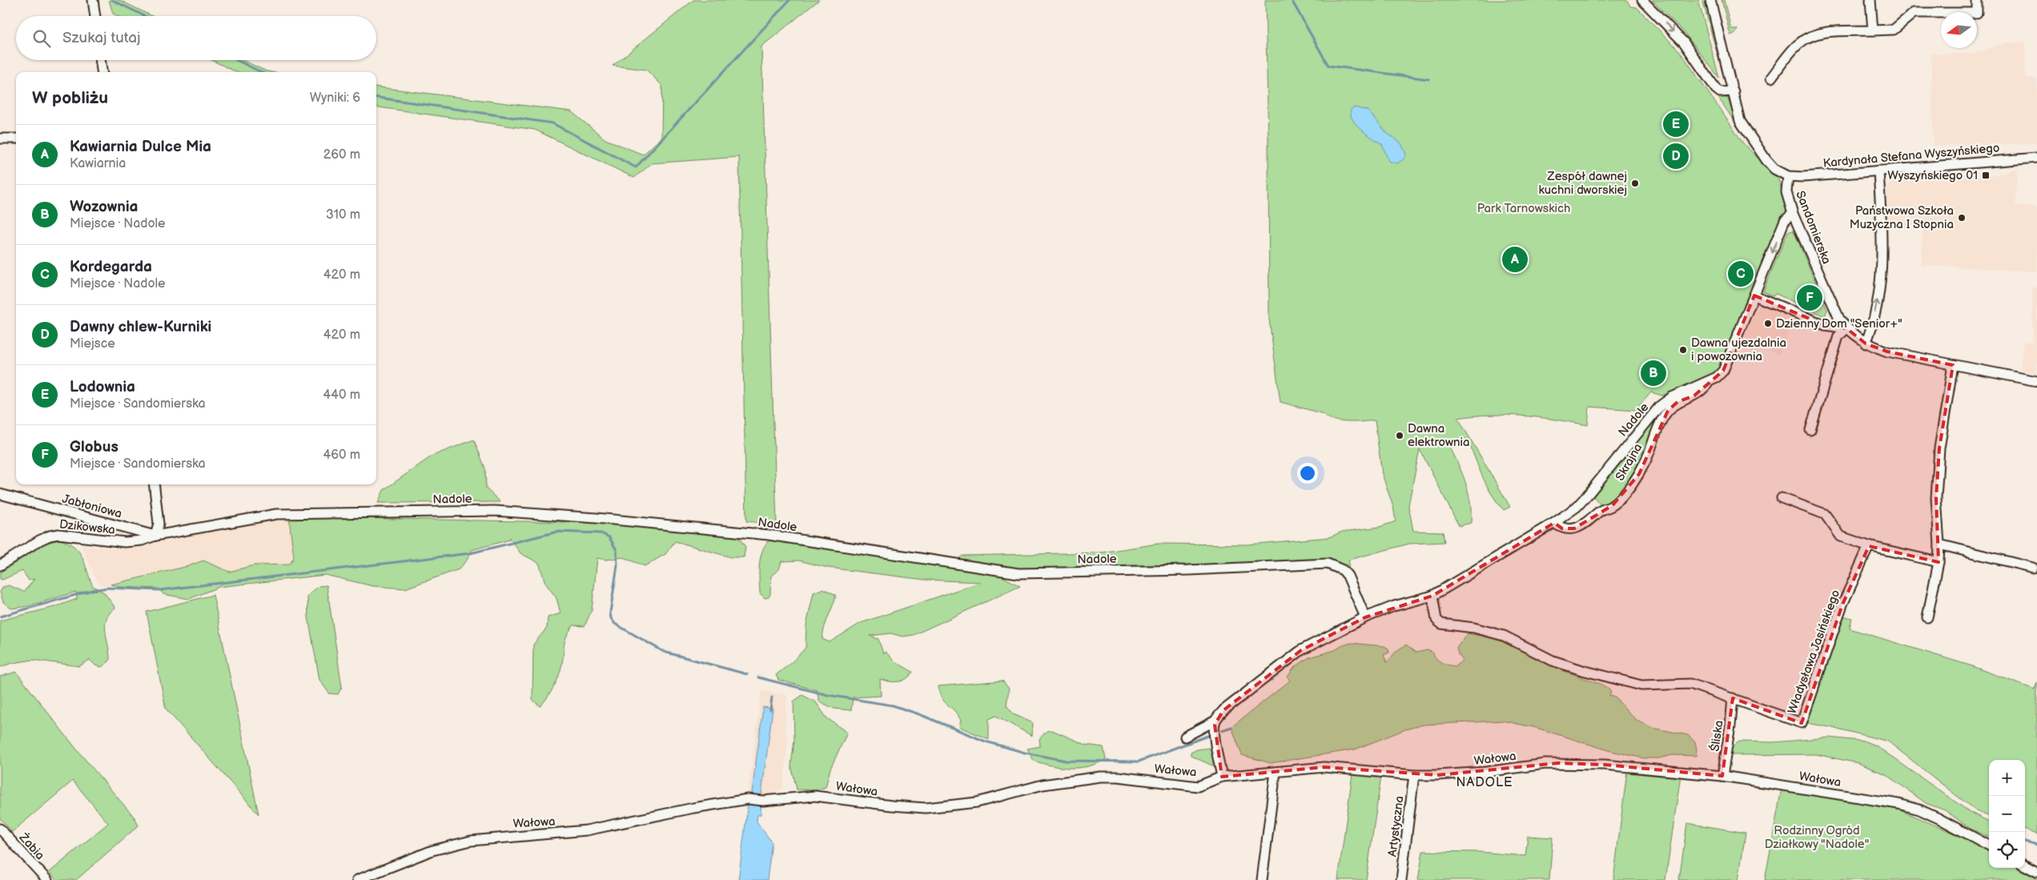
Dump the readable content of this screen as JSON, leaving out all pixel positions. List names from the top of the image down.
{
  "streets": {
    "street": [
      "Kardynała Stefana Wyszyńskiego",
      "Sandomierska",
      "Nadole",
      "Skrajna",
      "Jabłoniowa",
      "Dzikowska",
      "Władysława Jasińskiego",
      "Śliska",
      "Wałowa",
      "Artystyczna",
      "Żabia"
    ]
  },
  "crossings": [
    ["Kardynała Stefana Wyszyńskiego", "Sandomierska"],
    ["Sandomierska", "Nadole"],
    ["Nadole", "Skrajna"],
    ["Nadole", "Jabłoniowa"],
    ["Nadole", "Dzikowska"],
    ["Jabłoniowa", "Dzikowska"],
    ["Władysława Jasińskiego", "Śliska"],
    ["Śliska", "Wałowa"],
    ["Wałowa", "Artystyczna"]
  ],
  "districts": ["NADOLE"],
  "parks": ["Park Tarnowskich", "Rodzinny Ogród Działkowy \"Nadole\""],
  "places": {
    "transit": ["Wyszyńskiego 01"],
    "other": [
      "Zespół dawnej kuchni dworskiej",
      "Państwowa Szkoła Muzyczna I Stopnia",
      "Dzienny Dom \"Senior+\"",
      "Dawna ujezdalnia i powozownia",
      "Dawna elektrownia"
    ]
  },
  "north": "left",
  "page": {
    "search": "Szukaj tutaj",
    "heading": ["W pobliżu", "Wyniki: 6"],
    "pins": [
      "E",
      "D",
      "A",
      "C",
      "F",
      "B"
    ],
    "list": [
      {
        "mark": "A",
        "name": "Kawiarnia Dulce Mia",
        "note": "Kawiarnia",
        "value": "260 m"
      },
      {
        "mark": "B",
        "name": "Wozownia",
        "note": "Miejsce · Nadole",
        "value": "310 m"
      },
      {
        "mark": "C",
        "name": "Kordegarda",
        "note": "Miejsce · Nadole",
        "value": "420 m"
      },
      {
        "mark": "D",
        "name": "Dawny chlew-Kurniki",
        "note": "Miejsce",
        "value": "420 m"
      },
      {
        "mark": "E",
        "name": "Lodownia",
        "note": "Miejsce · Sandomierska",
        "value": "440 m"
      },
      {
        "mark": "F",
        "name": "Globus",
        "note": "Miejsce · Sandomierska",
        "value": "460 m"
      }
    ],
    "map_buttons": ["+", "−"]
  }
}
